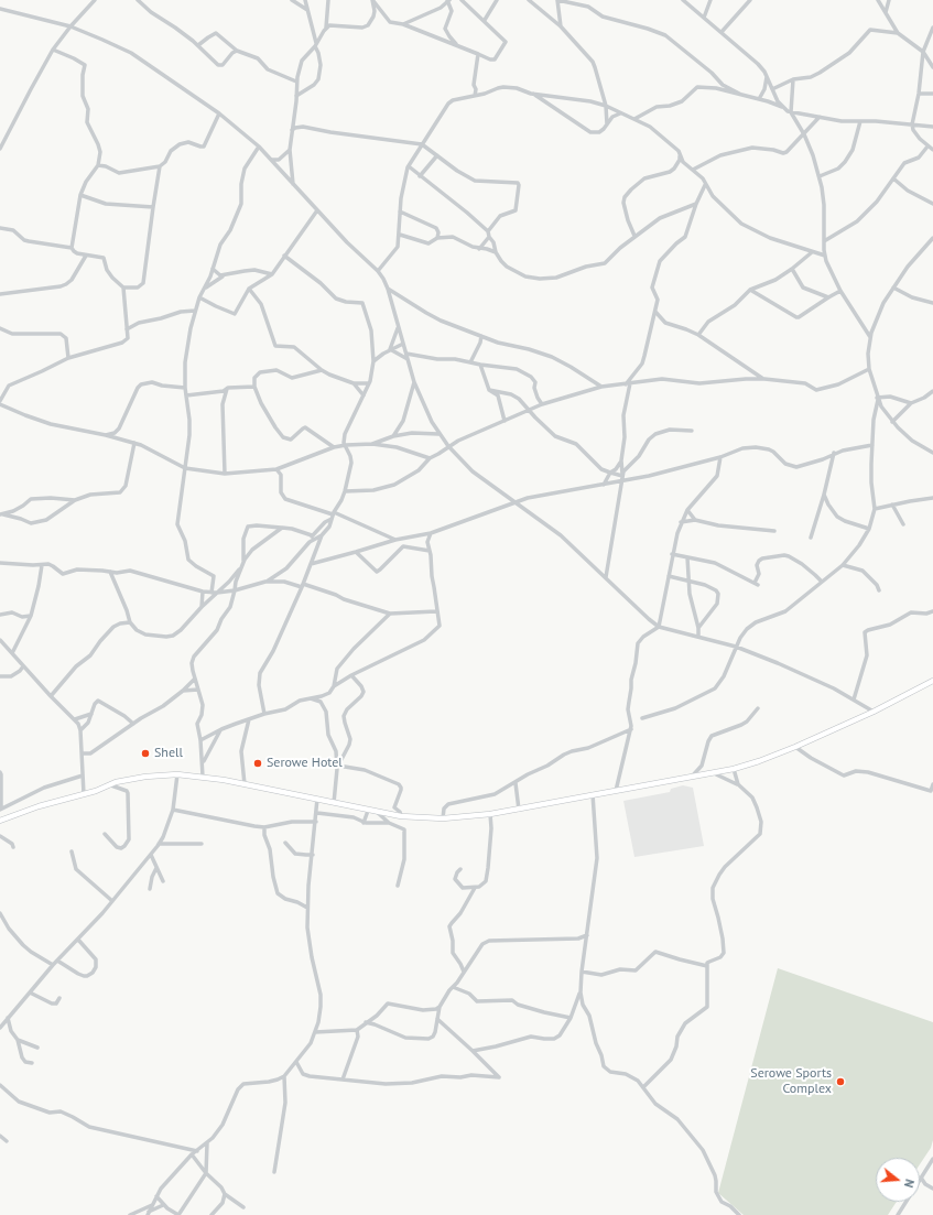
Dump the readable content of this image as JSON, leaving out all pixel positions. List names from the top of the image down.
{
  "places": ["Shell", "Serowe Hotel", "Serowe Sports Complex"],
  "north": "right"
}
